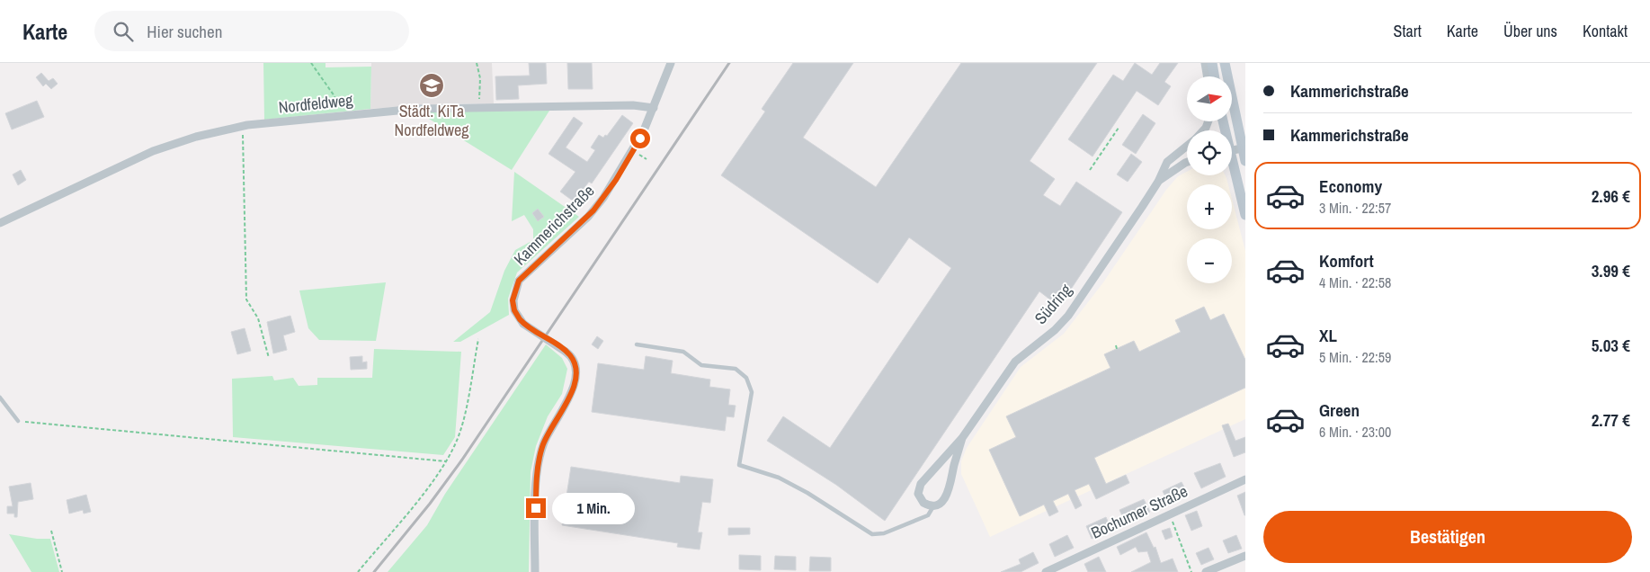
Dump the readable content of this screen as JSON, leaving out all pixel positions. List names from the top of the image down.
{
  "streets": {
    "street": [
      "Nordfeldweg",
      "Kammerichstraße",
      "Südring",
      "Bochumer Straße"
    ]
  },
  "crossings": [
    ["Nordfeldweg", "Kammerichstraße"]
  ],
  "places": {
    "school or university": ["Städt. KiTa Nordfeldweg"]
  },
  "north": "right",
  "page": {
    "header": "Karte",
    "search": "Hier suchen",
    "nav": [
      "Start",
      "Karte",
      "Über uns",
      "Kontakt"
    ],
    "banner": ["Kammerichstraße", "Kammerichstraße"],
    "map_buttons": ["+", "−"],
    "list": [
      {
        "name": "Economy",
        "note": "3 Min. · 22:57",
        "value": "2.96 €"
      },
      {
        "name": "Komfort",
        "note": "4 Min. · 22:58",
        "value": "3.99 €"
      },
      {
        "name": "XL",
        "note": "5 Min. · 22:59",
        "value": "5.03 €"
      },
      {
        "name": "Green",
        "note": "6 Min. · 23:00",
        "value": "2.77 €"
      }
    ],
    "bubble": "1 Min.",
    "buttons": "Bestätigen"
  }
}
